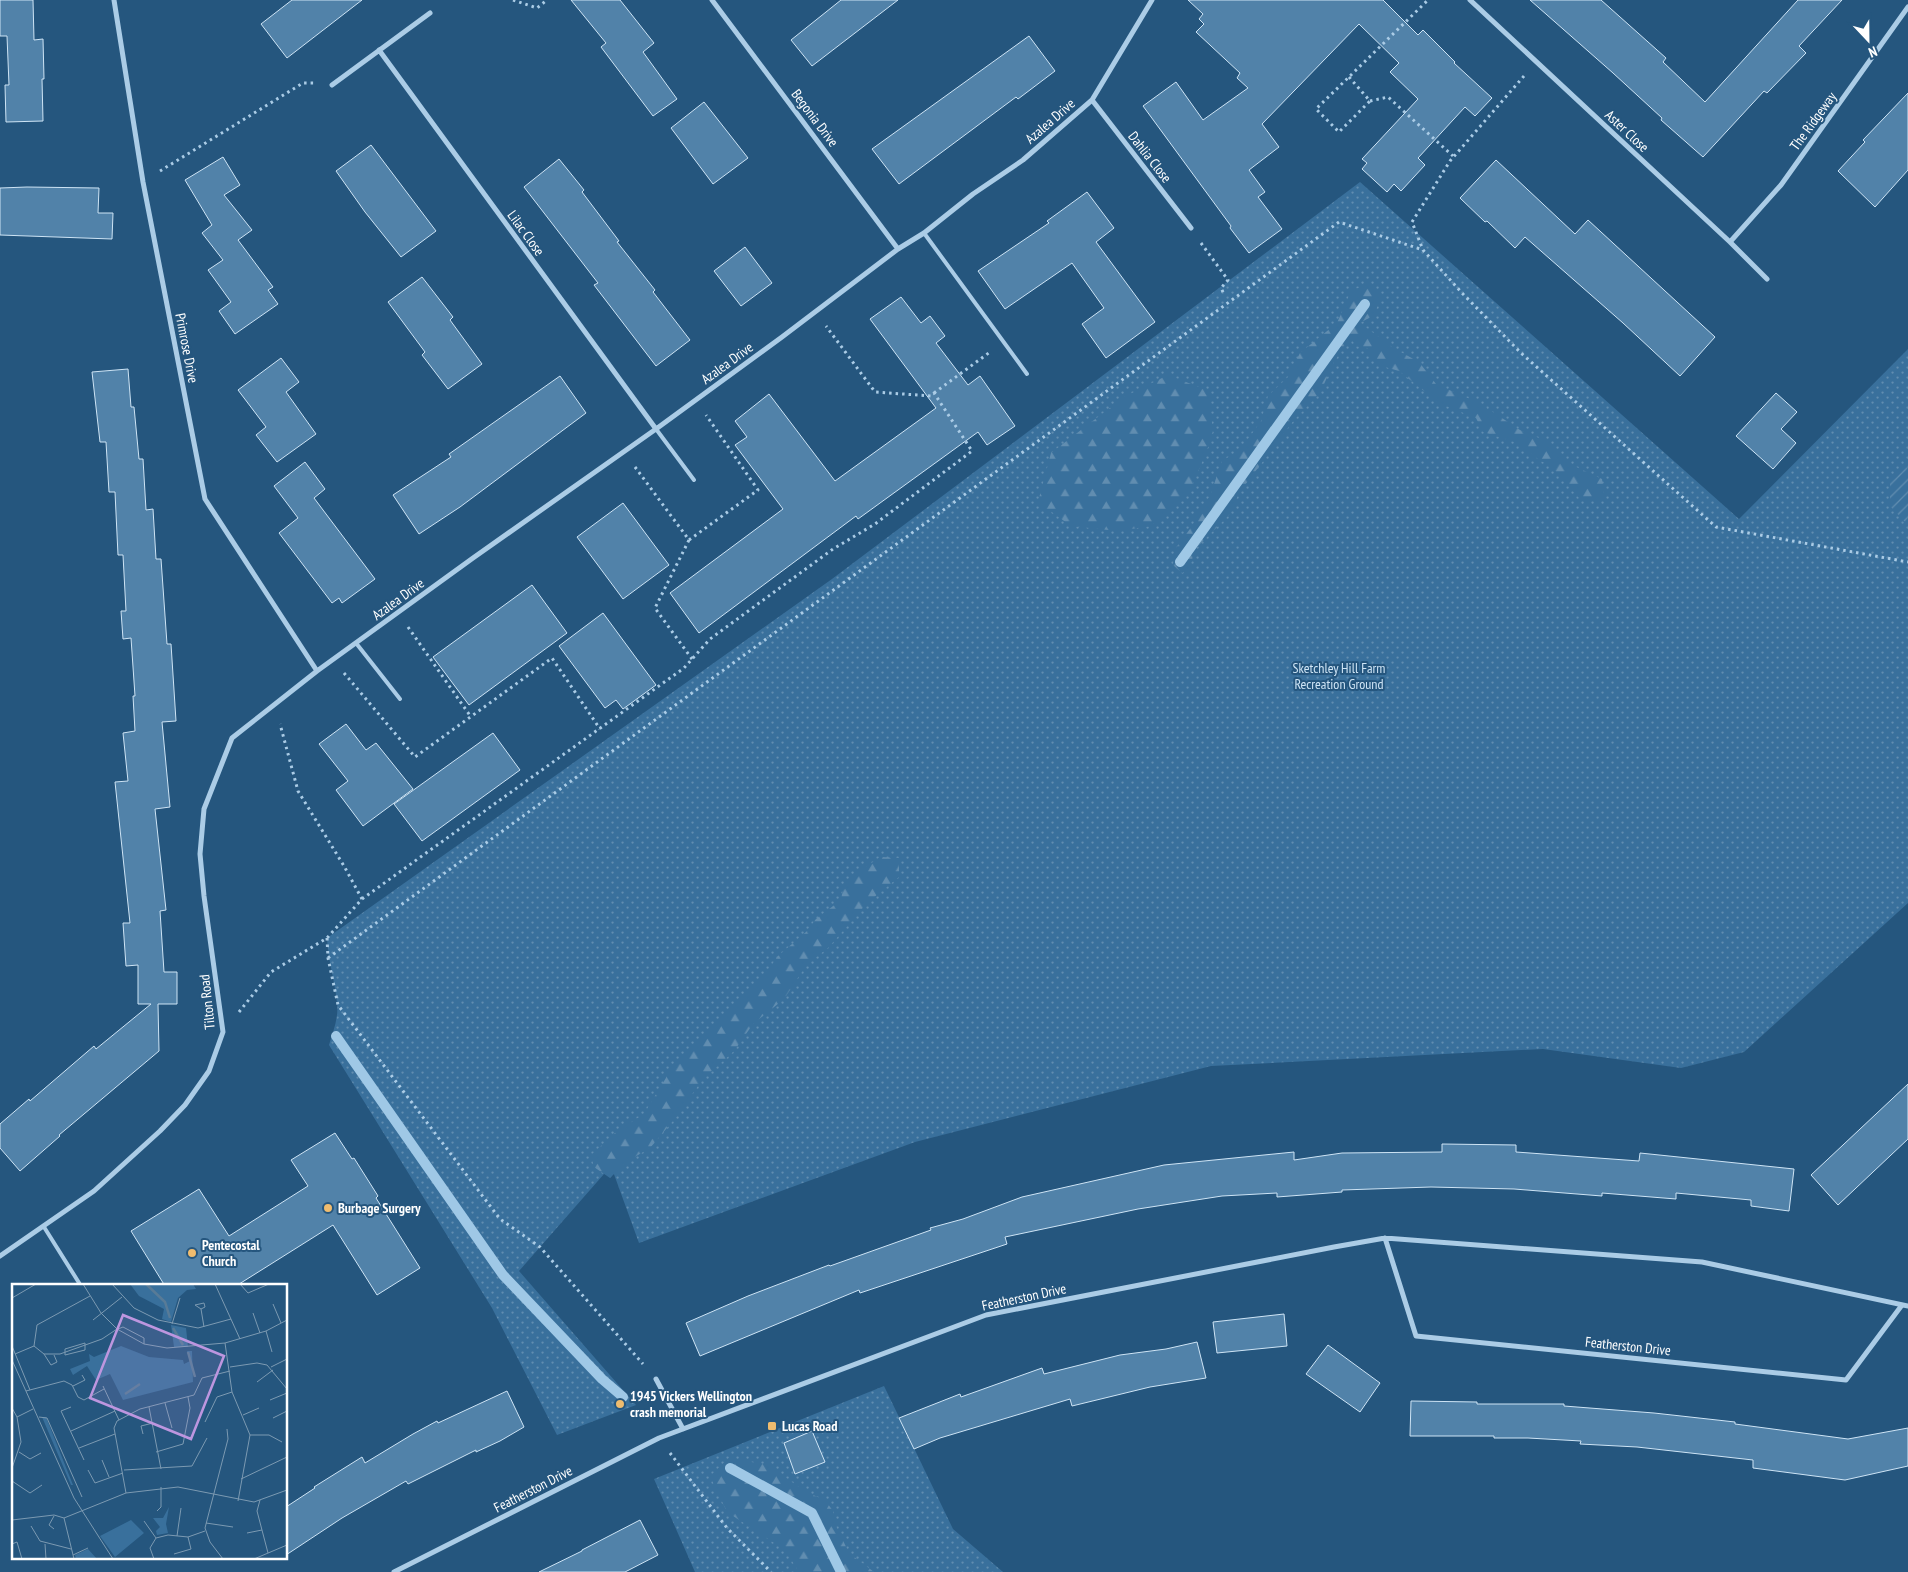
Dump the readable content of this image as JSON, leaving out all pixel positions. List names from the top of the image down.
{
  "streets": {
    "street": [
      "Begonia Drive",
      "Azalea Drive",
      "The Ridgeway",
      "Aster Close",
      "Dahlia Close",
      "Lilac Close",
      "Primrose Drive",
      "Tilton Road",
      "Featherston Drive"
    ]
  },
  "crossings": [
    ["Begonia Drive", "Azalea Drive"],
    ["Azalea Drive", "Dahlia Close"],
    ["Azalea Drive", "Lilac Close"],
    ["Azalea Drive", "Primrose Drive"],
    ["Azalea Drive", "Tilton Road"],
    ["The Ridgeway", "Aster Close"]
  ],
  "parks": ["Sketchley Hill Farm Recreation Ground"],
  "places": {
    "other": ["Burbage Surgery", "Pentecostal Church", "1945 Vickers Wellington crash memorial"],
    "transit": ["Lucas Road"]
  },
  "north": "bottom"
}
